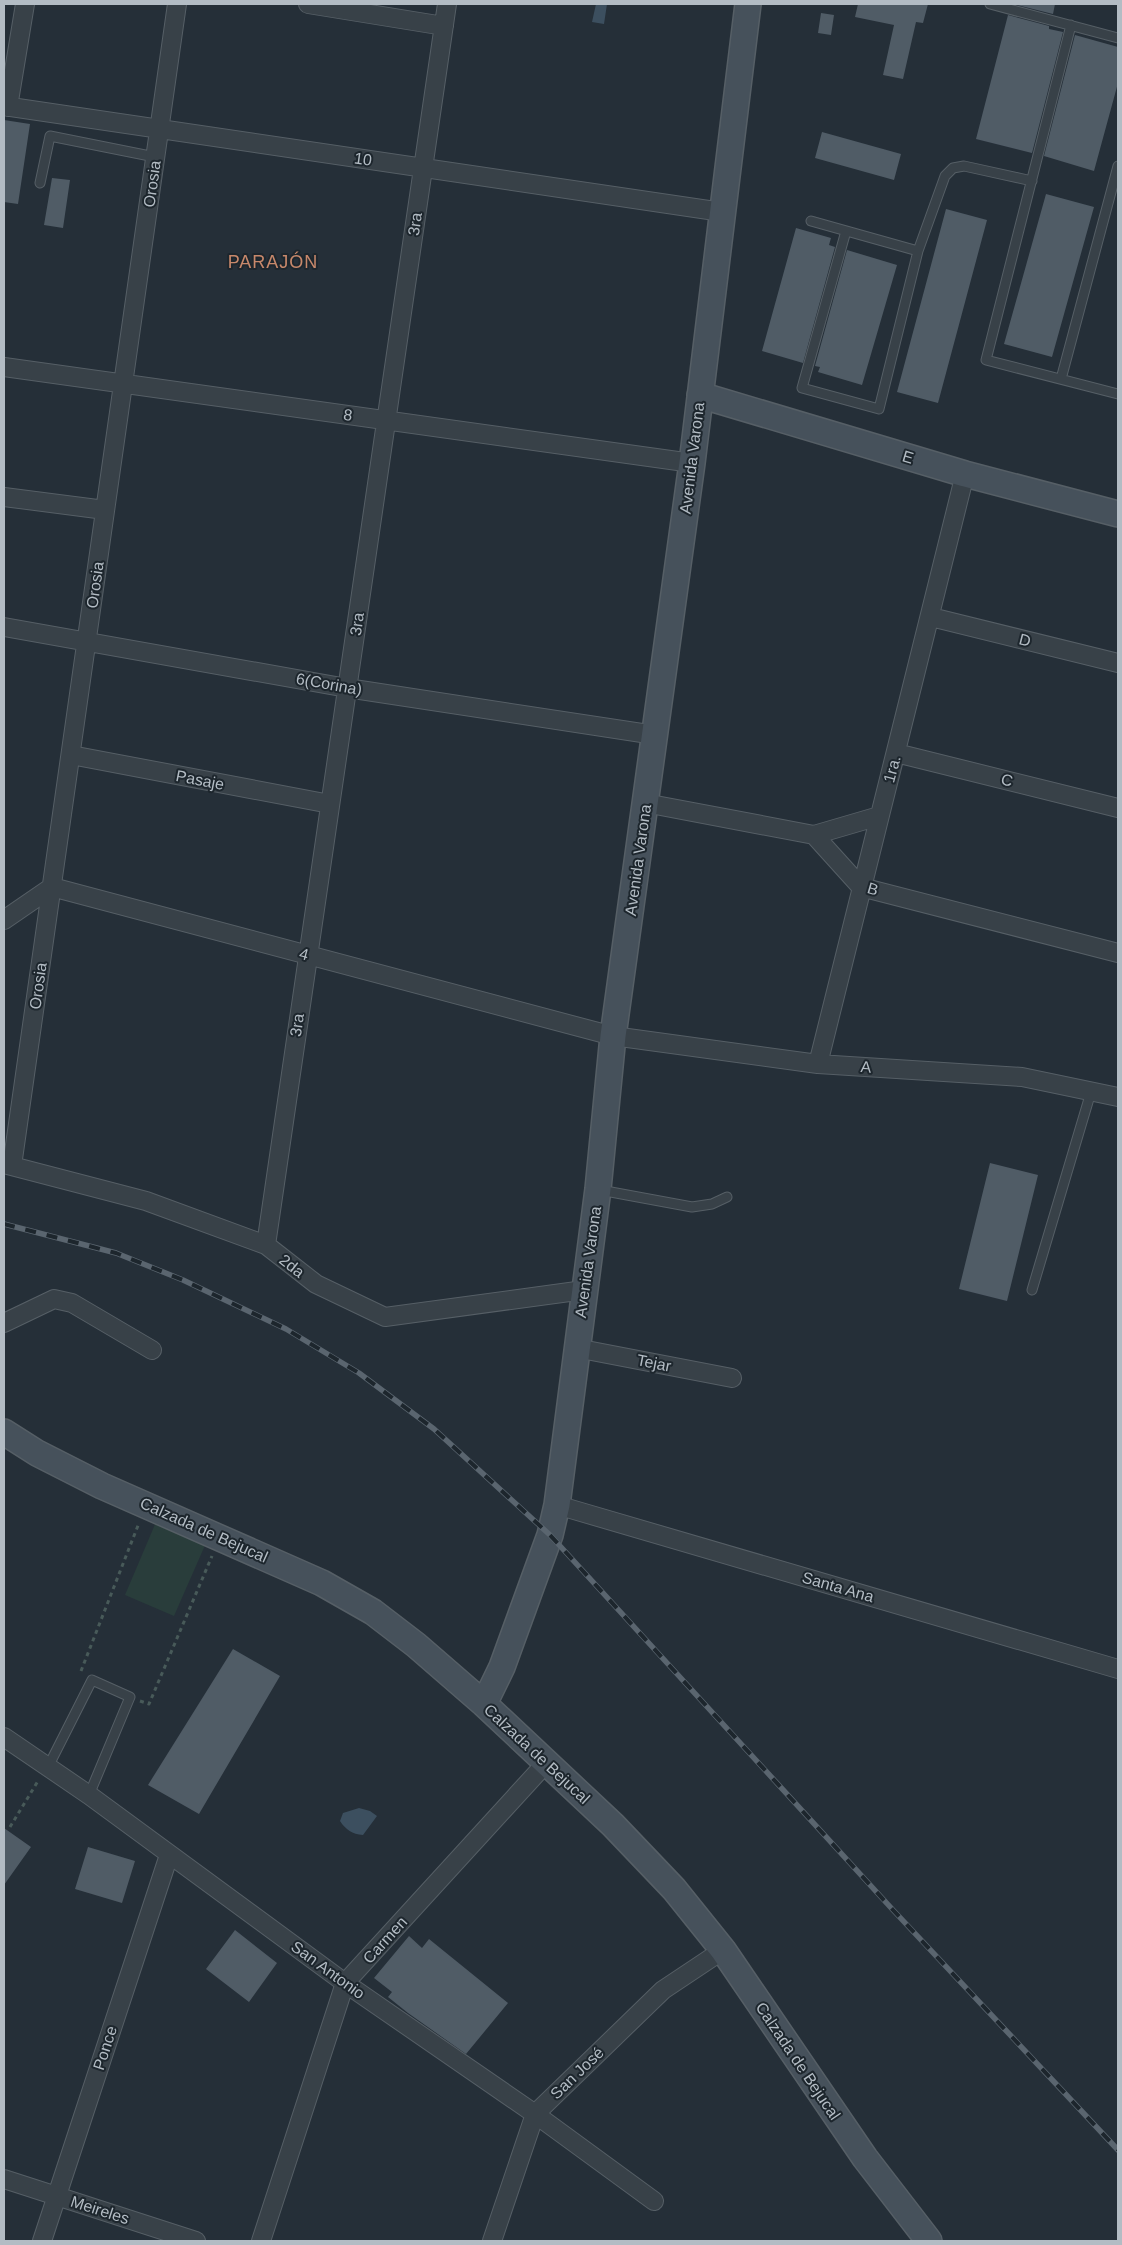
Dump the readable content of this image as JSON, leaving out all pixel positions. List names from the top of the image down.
{
  "streets": {
    "street": [
      "10",
      "Orosia",
      "3ra",
      "8",
      "E",
      "Avenida Varona",
      "D",
      "6(Corina)",
      "1ra.",
      "Pasaje",
      "C",
      "B",
      "4",
      "A",
      "2da",
      "Tejar",
      "Calzada de Bejucal",
      "Santa Ana",
      "Carmen",
      "San Antonio",
      "Ponce",
      "San José",
      "Meireles"
    ]
  },
  "crossings": [
    ["10", "Orosia"],
    ["10", "3ra"],
    ["10", "Avenida Varona"],
    ["Orosia", "8"],
    ["Orosia", "6(Corina)"],
    ["Orosia", "Pasaje"],
    ["Orosia", "4"],
    ["Orosia", "2da"],
    ["3ra", "8"],
    ["3ra", "6(Corina)"],
    ["3ra", "Pasaje"],
    ["3ra", "4"],
    ["3ra", "2da"],
    ["8", "Avenida Varona"],
    ["E", "Avenida Varona"],
    ["E", "1ra."],
    ["Avenida Varona", "6(Corina)"],
    ["Avenida Varona", "4"],
    ["Avenida Varona", "A"],
    ["Avenida Varona", "2da"],
    ["Avenida Varona", "Tejar"],
    ["Avenida Varona", "Calzada de Bejucal"],
    ["Avenida Varona", "Santa Ana"],
    ["D", "1ra."],
    ["1ra.", "C"],
    ["1ra.", "B"],
    ["1ra.", "A"],
    ["4", "A"],
    ["Calzada de Bejucal", "Carmen"],
    ["Calzada de Bejucal", "San José"],
    ["Carmen", "San Antonio"],
    ["San Antonio", "Ponce"],
    ["San Antonio", "San José"],
    ["Ponce", "Meireles"]
  ],
  "districts": ["PARAJÓN"]
}
